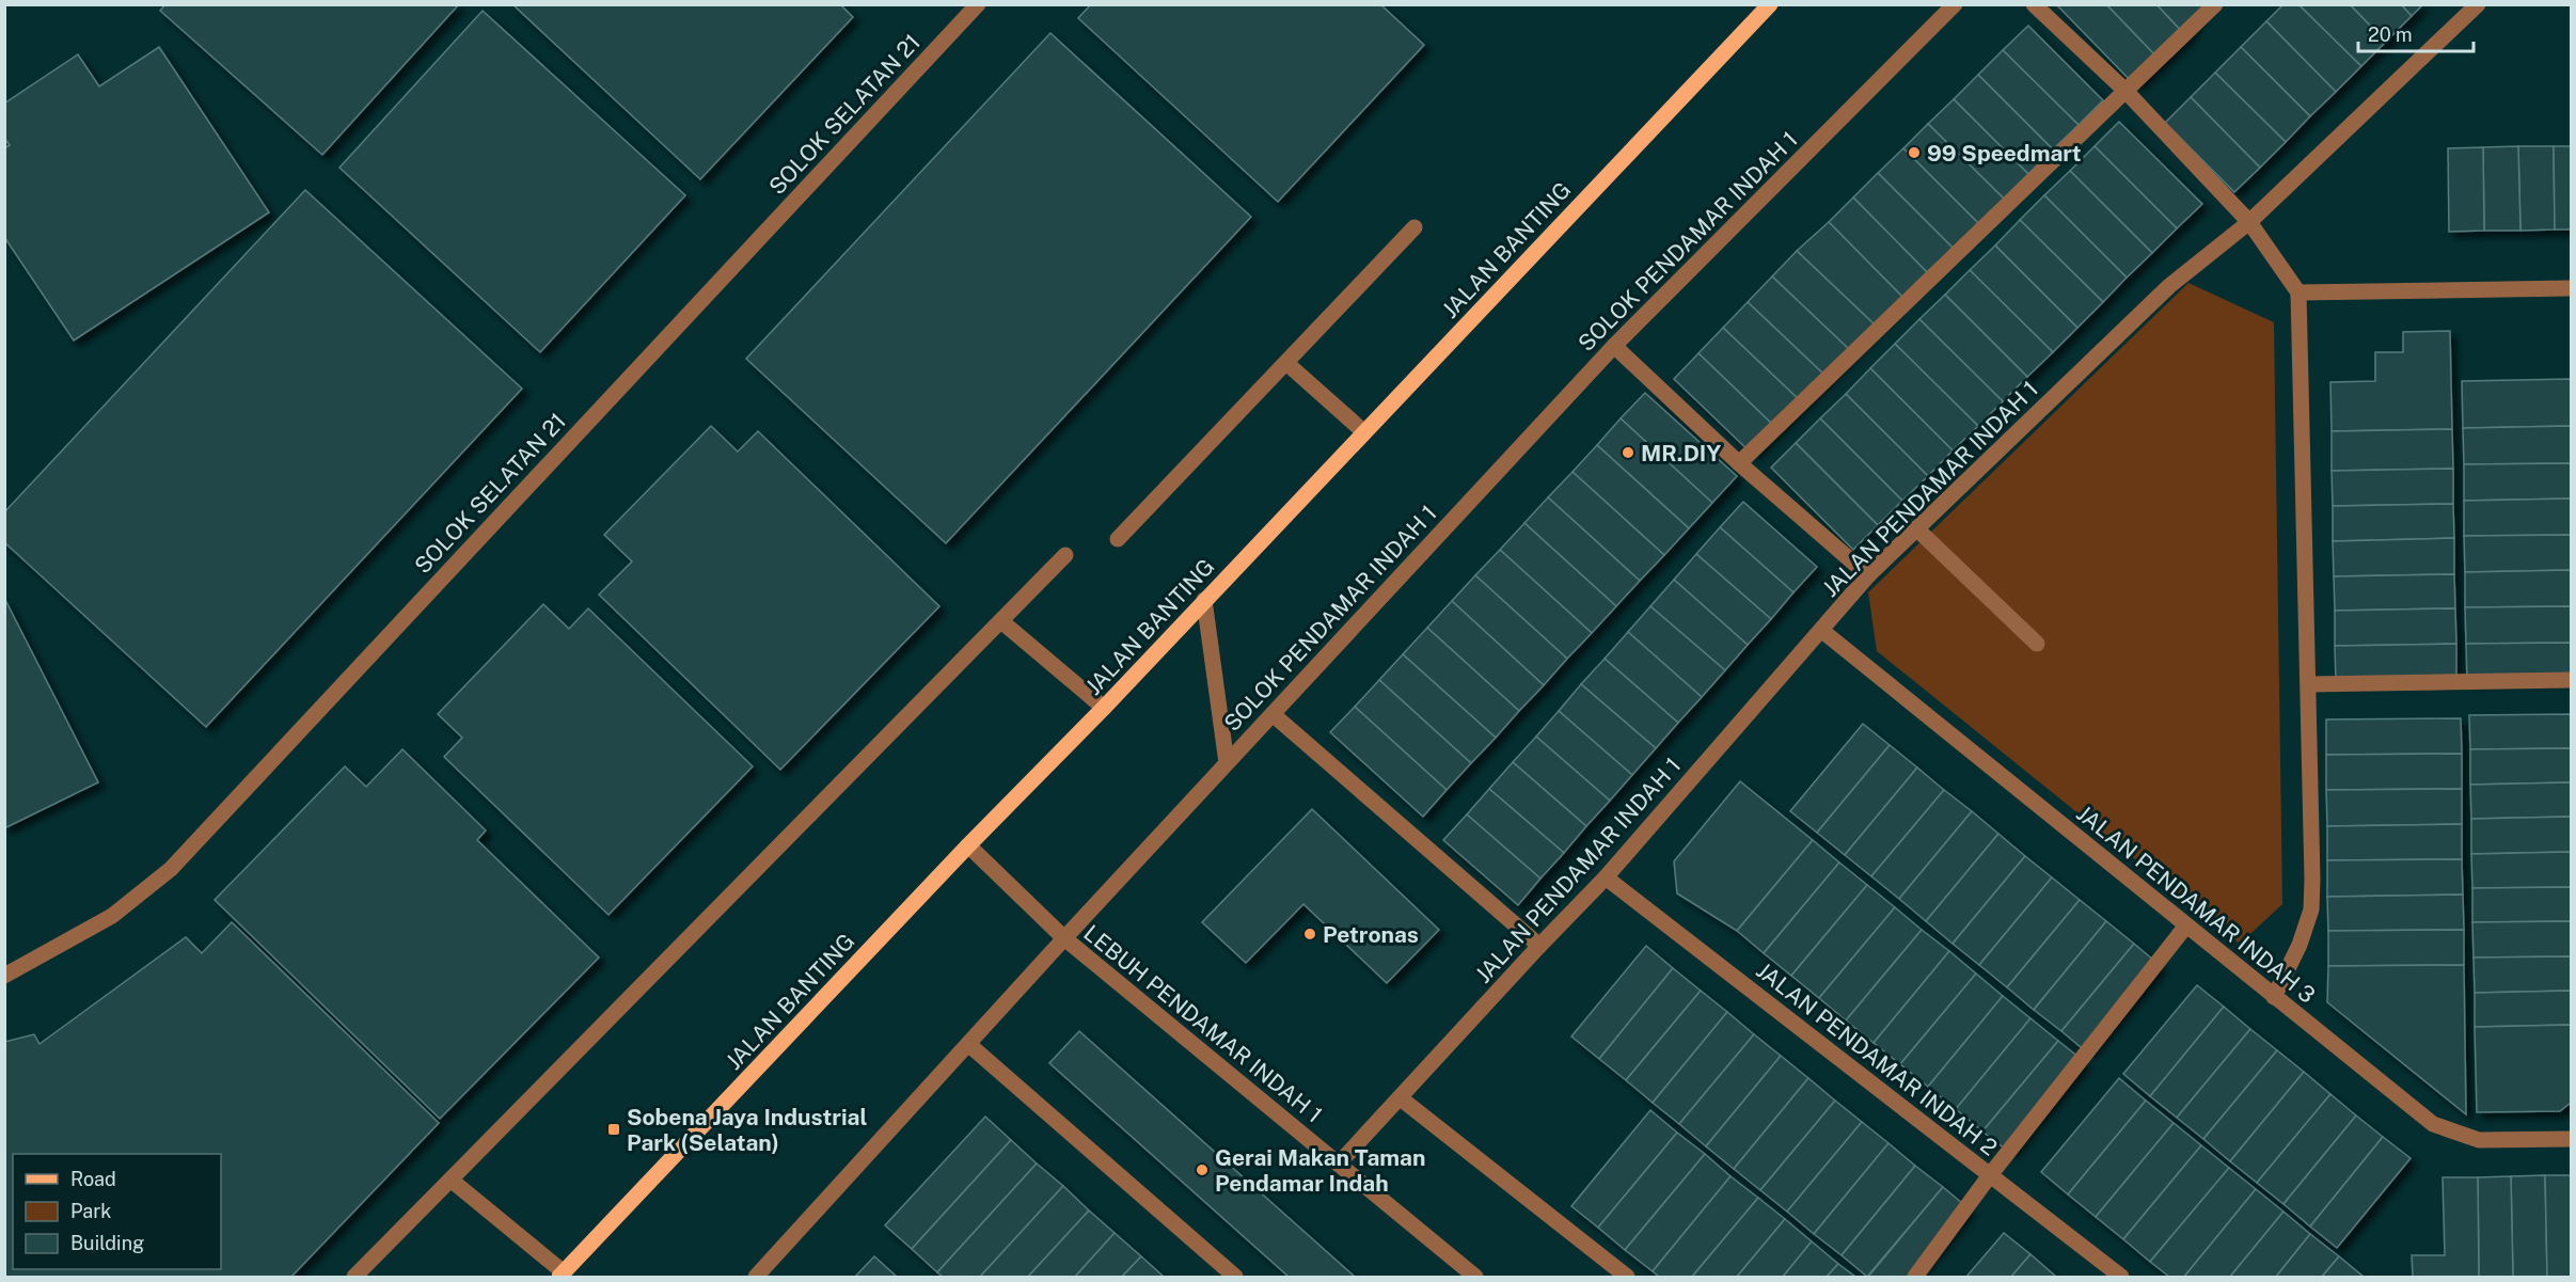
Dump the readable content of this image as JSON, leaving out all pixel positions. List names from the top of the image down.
{
  "streets": {
    "main road": ["JALAN BANTING"],
    "street": [
      "SOLOK SELATAN 21",
      "SOLOK PENDAMAR INDAH 1",
      "JALAN PENDAMAR INDAH 1",
      "JALAN PENDAMAR INDAH 3",
      "LEBUH PENDAMAR INDAH 1",
      "JALAN PENDAMAR INDAH 2"
    ]
  },
  "crossings": [
    ["SOLOK PENDAMAR INDAH 1", "LEBUH PENDAMAR INDAH 1"],
    ["JALAN BANTING", "LEBUH PENDAMAR INDAH 1"],
    ["JALAN PENDAMAR INDAH 1", "JALAN PENDAMAR INDAH 3"],
    ["JALAN PENDAMAR INDAH 1", "LEBUH PENDAMAR INDAH 1"],
    ["JALAN PENDAMAR INDAH 1", "JALAN PENDAMAR INDAH 2"]
  ],
  "places": {
    "other": [
      "99 Speedmart",
      "MR.DIY",
      "Petronas",
      "Gerai Makan Taman Pendamar Indah"
    ],
    "transit": ["Sobena Jaya Industrial Park (Selatan)"]
  },
  "legend": ["Road", "Park", "Building"],
  "scale_bar": "20 m"
}
